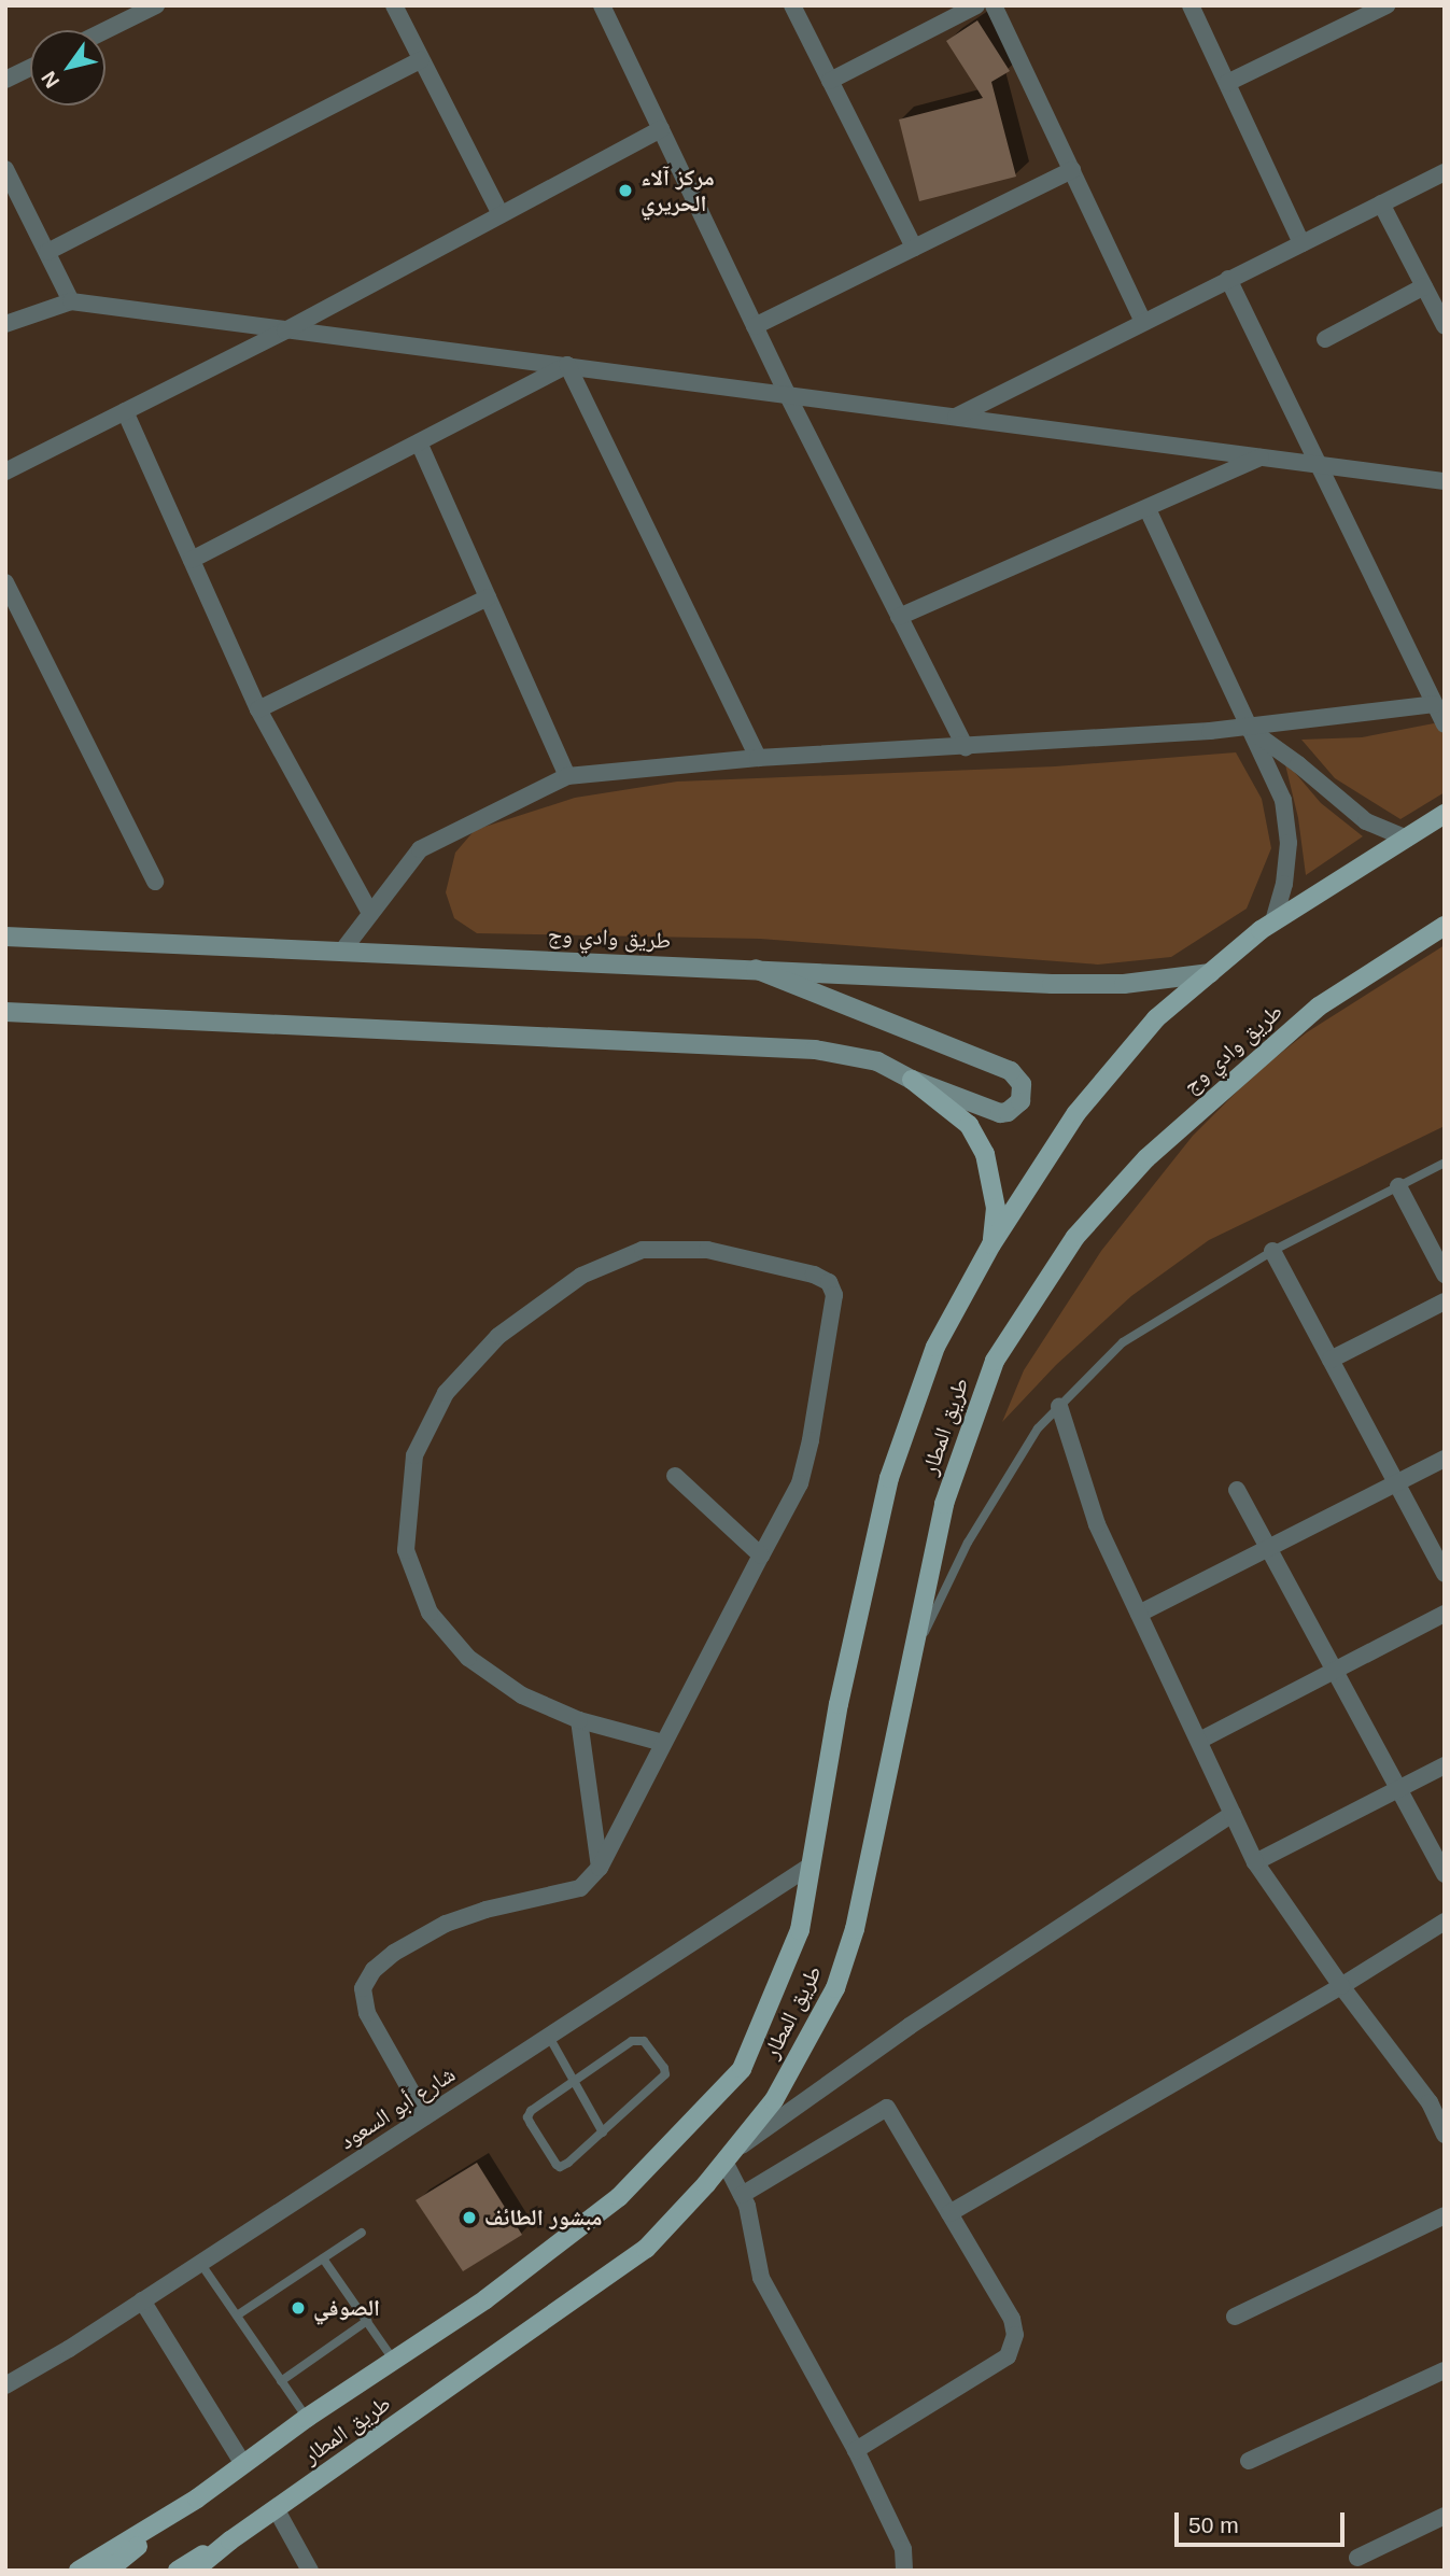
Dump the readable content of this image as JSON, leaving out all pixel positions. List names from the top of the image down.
{
  "streets": {
    "main road": ["طريق وادي وج", "طريق المطار"],
    "street": ["شارع أبو السعود"]
  },
  "crossings": [
    ["طريق وادي وج", "طريق المطار"],
    ["طريق المطار", "شارع أبو السعود"]
  ],
  "places": ["مركز آلاء الحريري", "مبشور الطائف", "الصوفي"],
  "scale_bar": "50 m",
  "north": "bottom left"
}
